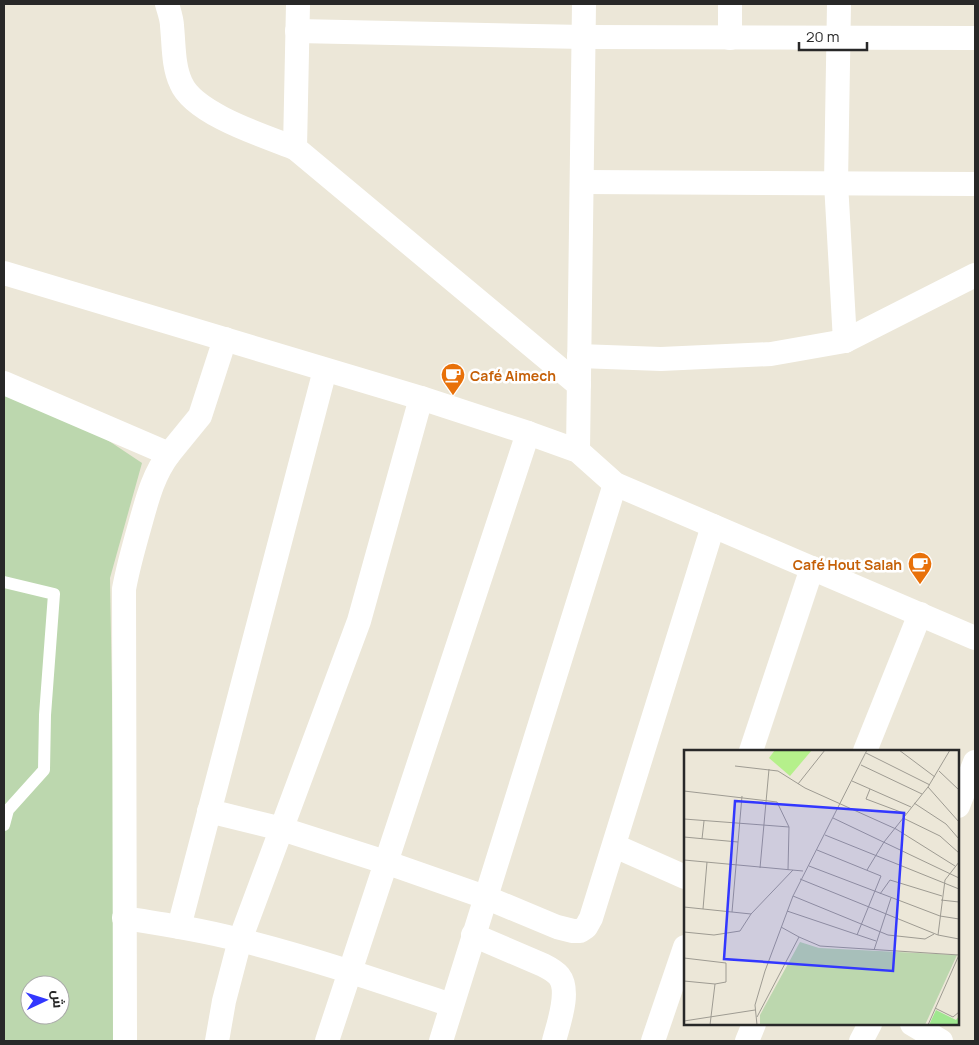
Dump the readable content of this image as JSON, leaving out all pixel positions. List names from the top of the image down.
{
  "places": {
    "cafe": ["Café Aimech", "Café Hout Salah"]
  },
  "scale_bar": "20 m",
  "north": "right"
}
